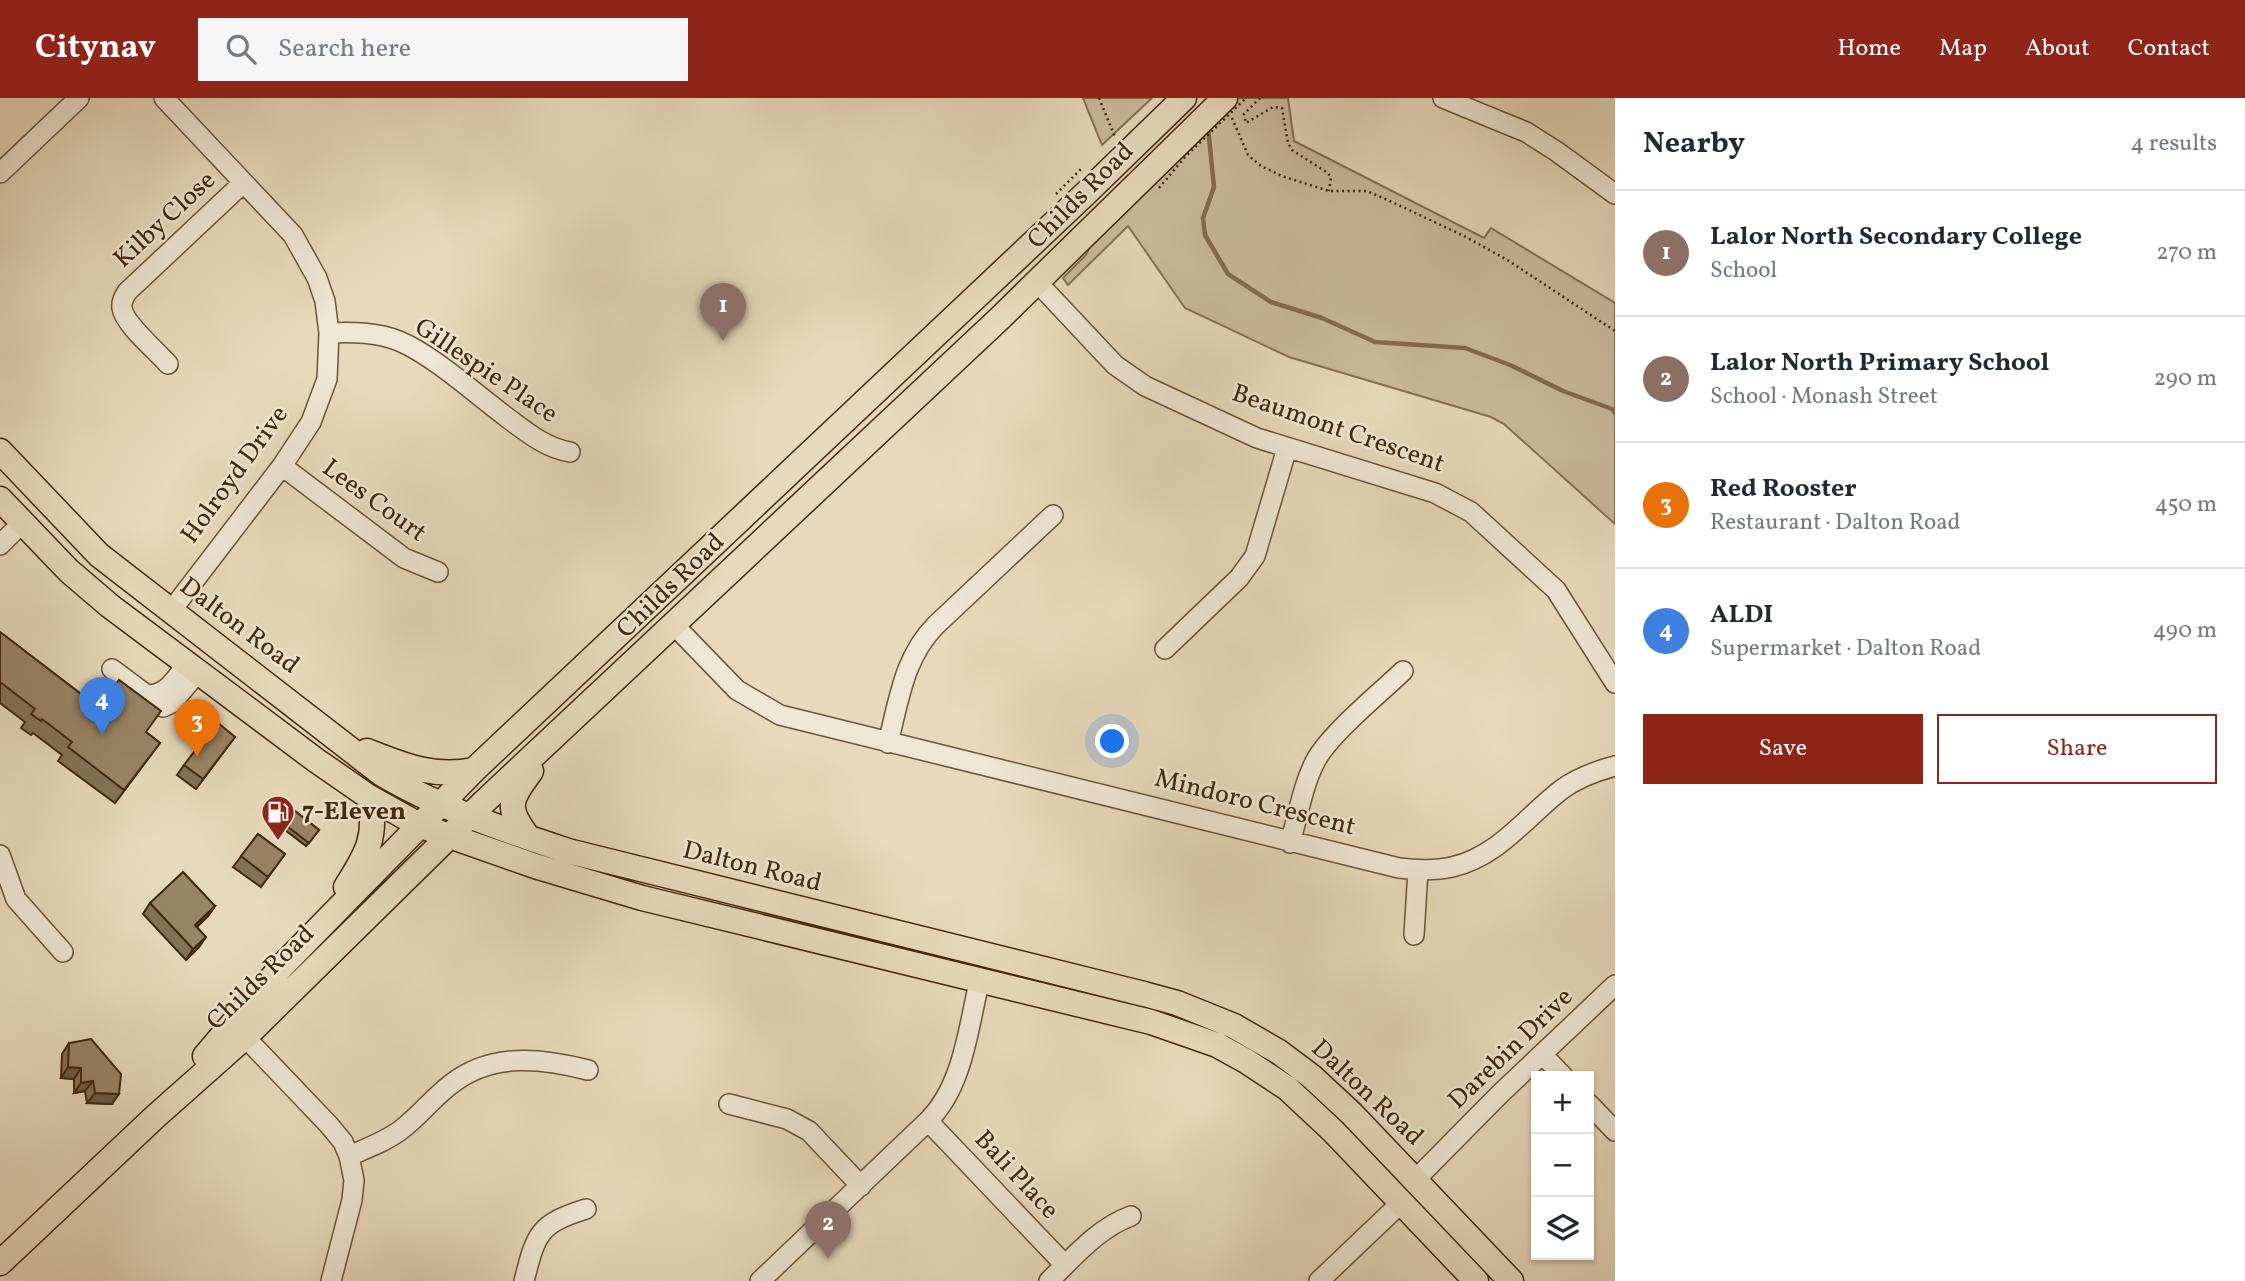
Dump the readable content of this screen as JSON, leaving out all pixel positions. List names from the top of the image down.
{
  "streets": {
    "main road": [
      "Childs Road",
      "Beaumont Crescent",
      "Holroyd Drive",
      "Dalton Road",
      "Mindoro Crescent"
    ],
    "street": [
      "Kilby Close",
      "Gillespie Place",
      "Lees Court",
      "Darebin Drive",
      "Bali Place"
    ]
  },
  "crossings": [
    ["Childs Road", "Beaumont Crescent"],
    ["Childs Road", "Dalton Road"],
    ["Childs Road", "Mindoro Crescent"],
    ["Kilby Close", "Holroyd Drive"],
    ["Gillespie Place", "Holroyd Drive"],
    ["Holroyd Drive", "Lees Court"],
    ["Holroyd Drive", "Dalton Road"],
    ["Dalton Road", "Darebin Drive"]
  ],
  "places": {
    "fuel station": ["7-Eleven"]
  },
  "page": {
    "header": "Citynav",
    "search": "Search here",
    "nav": [
      "Home",
      "Map",
      "About",
      "Contact"
    ],
    "heading": ["Nearby", "4 results"],
    "list": [
      {
        "mark": "1",
        "name": "Lalor North Secondary College",
        "note": "School",
        "value": "270 m"
      },
      {
        "mark": "2",
        "name": "Lalor North Primary School",
        "note": "School · Monash Street",
        "value": "290 m"
      },
      {
        "mark": "3",
        "name": "Red Rooster",
        "note": "Restaurant · Dalton Road",
        "value": "450 m"
      },
      {
        "mark": "4",
        "name": "ALDI",
        "note": "Supermarket · Dalton Road",
        "value": "490 m"
      }
    ],
    "pins": [
      "1",
      "4",
      "3",
      "2"
    ],
    "buttons": ["Save", "Share"],
    "map_buttons": ["+", "−"]
  }
}
